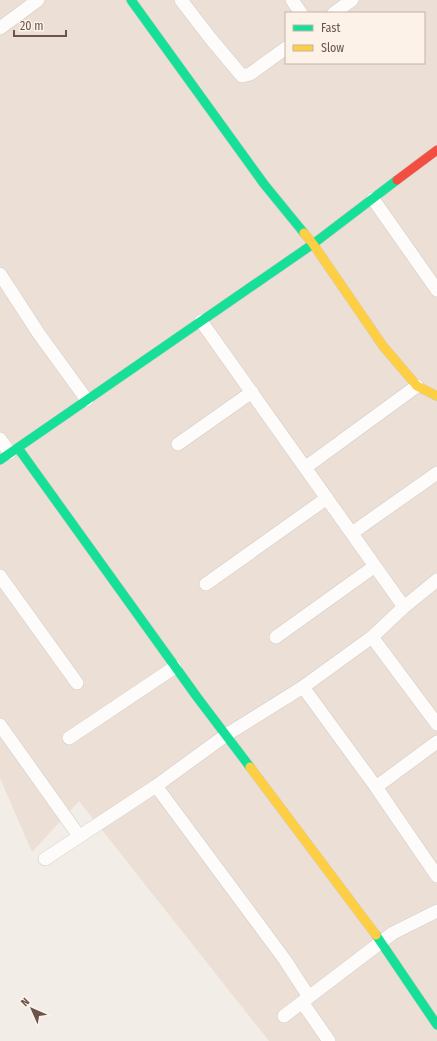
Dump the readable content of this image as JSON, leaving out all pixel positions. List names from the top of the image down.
{
  "legend": ["Fast", "Slow"],
  "scale_bar": "20 m",
  "north": "top left"
}
